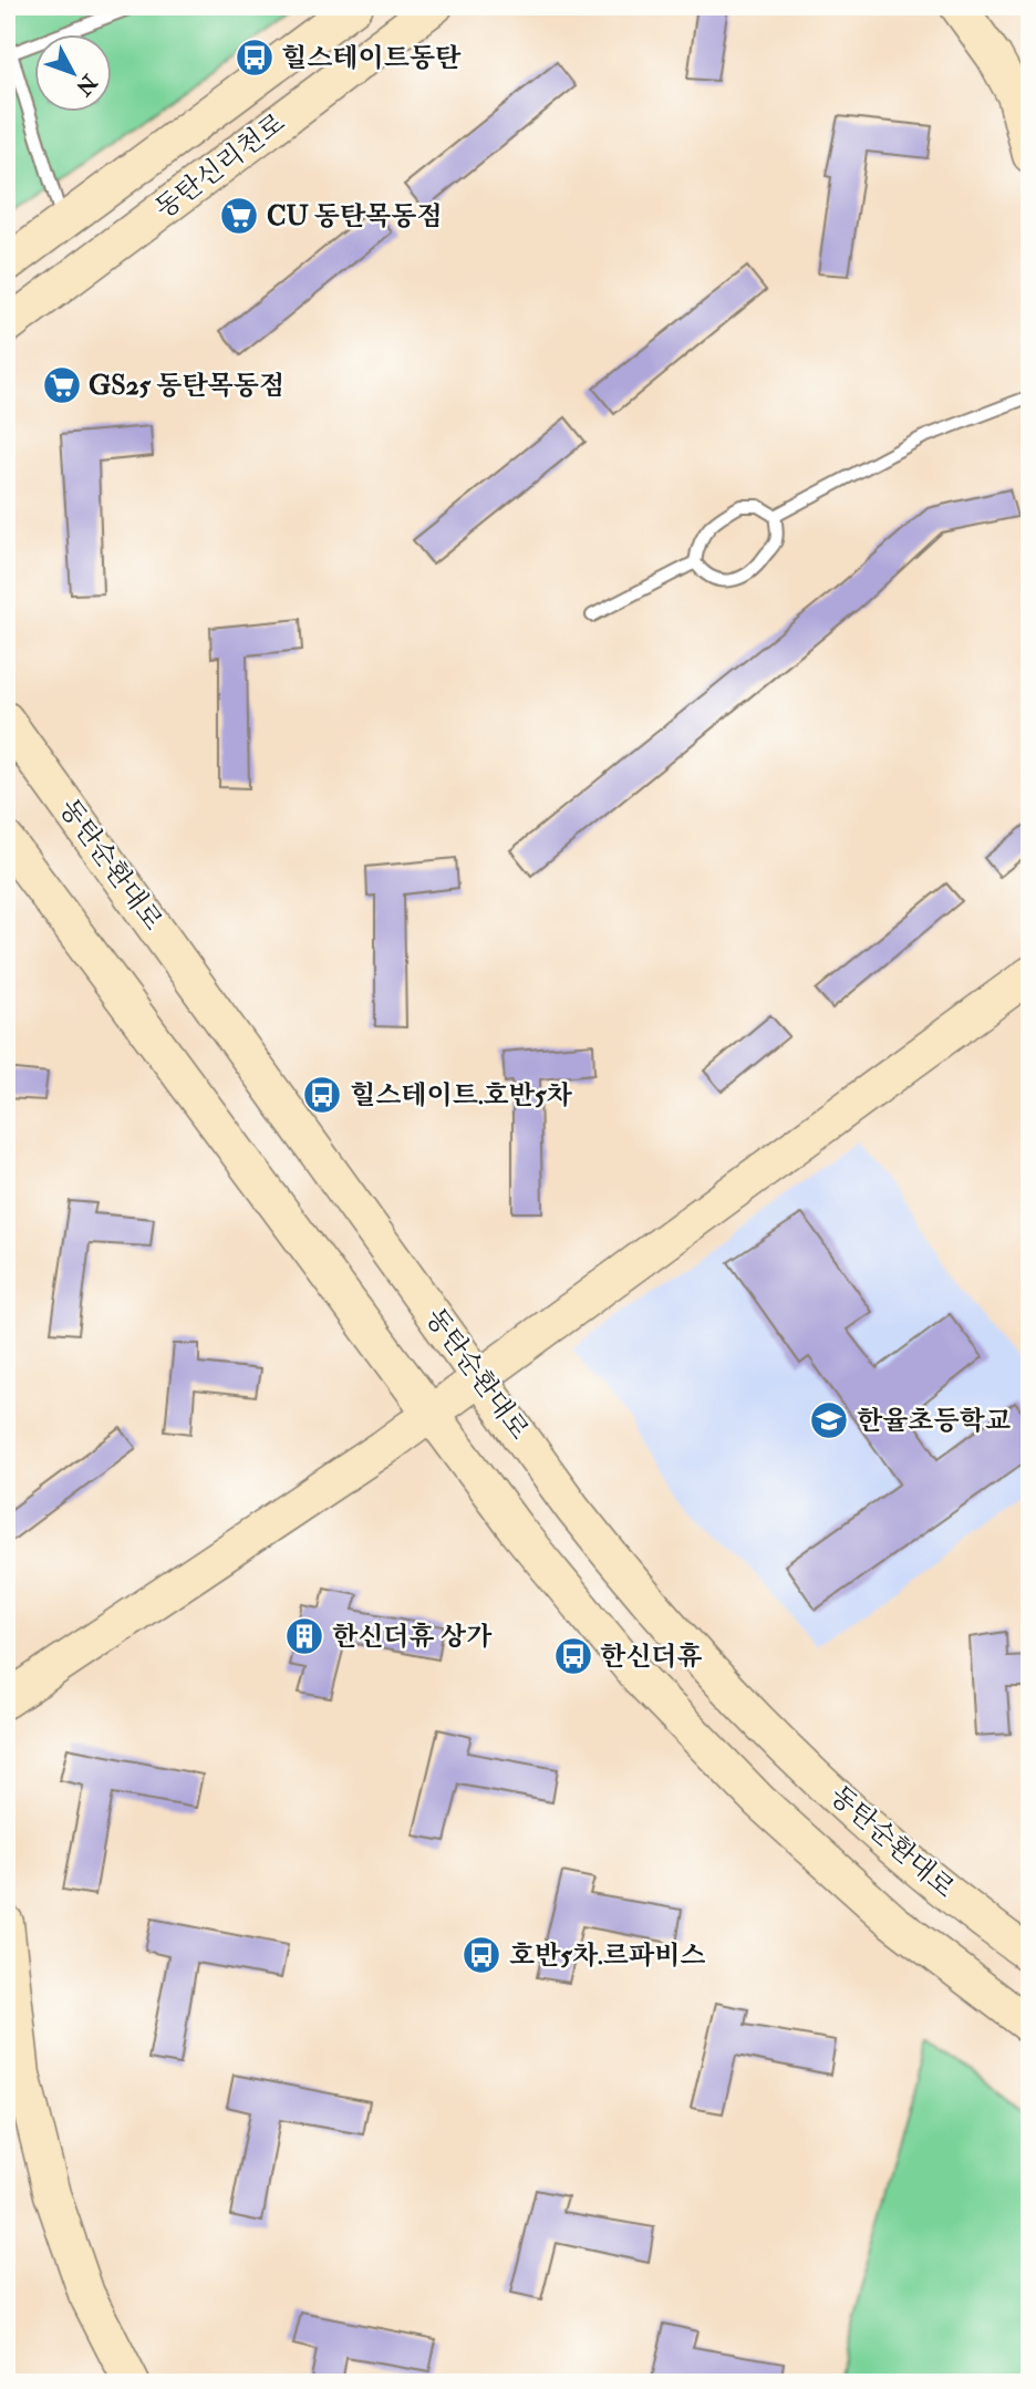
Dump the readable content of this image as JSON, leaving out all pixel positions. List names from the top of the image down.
{
  "streets": {
    "main road": ["동탄신리천로", "동탄순환대로"]
  },
  "places": {
    "bus stop": [
      "힐스테이트동탄",
      "힐스테이트.호반5차",
      "한신더휴",
      "호반5차.르파비스"
    ],
    "supermarket": ["CU 동탄목동점", "GS25 동탄목동점"],
    "school or university": ["한율초등학교"],
    "building": ["한신더휴 상가"]
  },
  "north": "bottom right"
}
